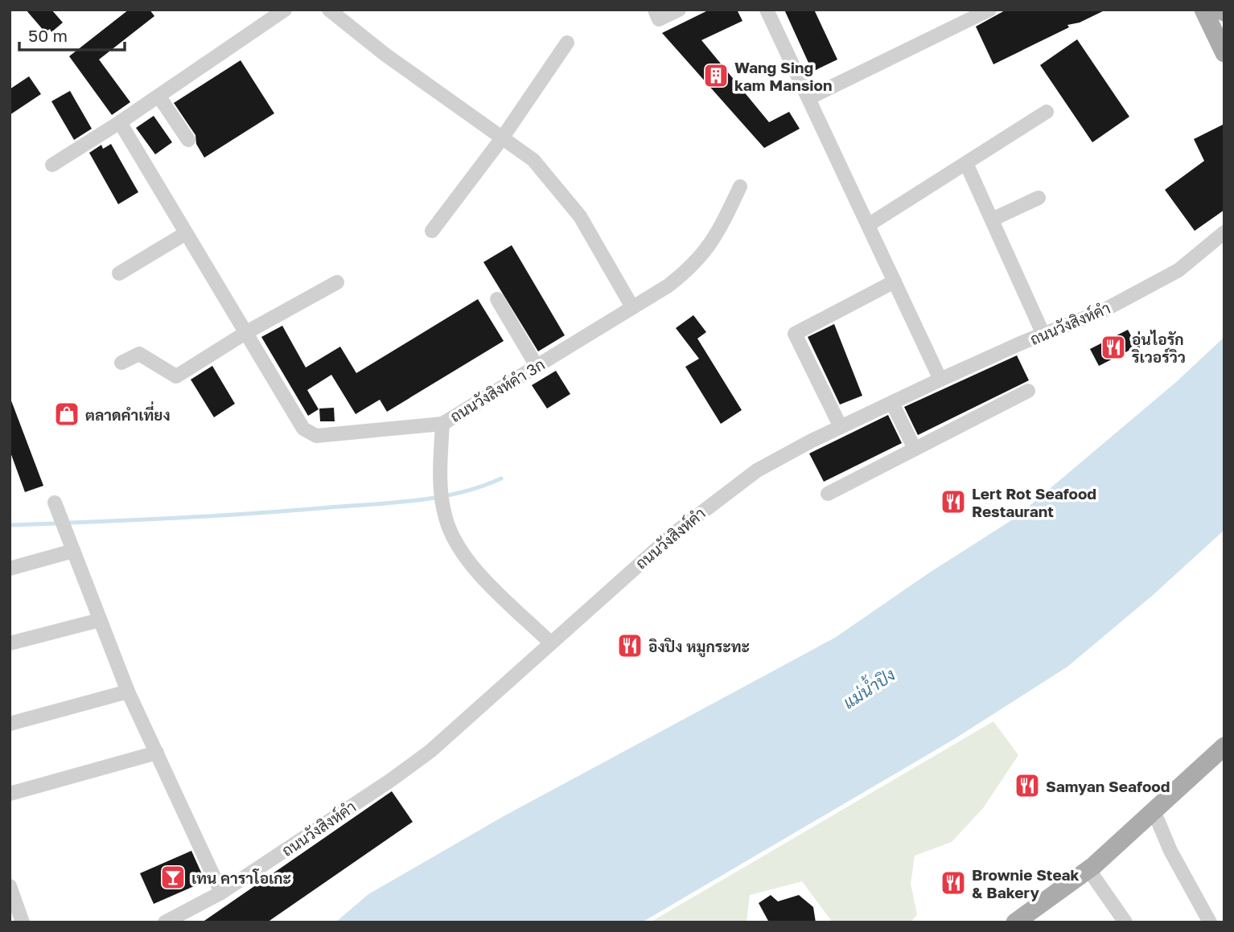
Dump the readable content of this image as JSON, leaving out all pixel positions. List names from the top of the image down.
{
  "streets": {
    "street": ["ถนนวังสิงห์คำ", "ถนนวังสิงห์คำ 3ก"]
  },
  "crossings": [
    ["ถนนวังสิงห์คำ", "ถนนวังสิงห์คำ 3ก"]
  ],
  "water": ["แม่น้ำปิง"],
  "places": {
    "building": ["Wang Sing kam Mansion"],
    "restaurant": [
      "อุ่นไอรัก ริเวอร์วิว",
      "Lert Rot Seafood Restaurant",
      "อิงปิง หมูกระทะ",
      "Samyan Seafood",
      "Brownie Steak & Bakery"
    ],
    "shop": ["ตลาดคำเที่ยง"],
    "bar": ["เทน คาราโอเกะ"]
  },
  "scale_bar": "50 m"
}
